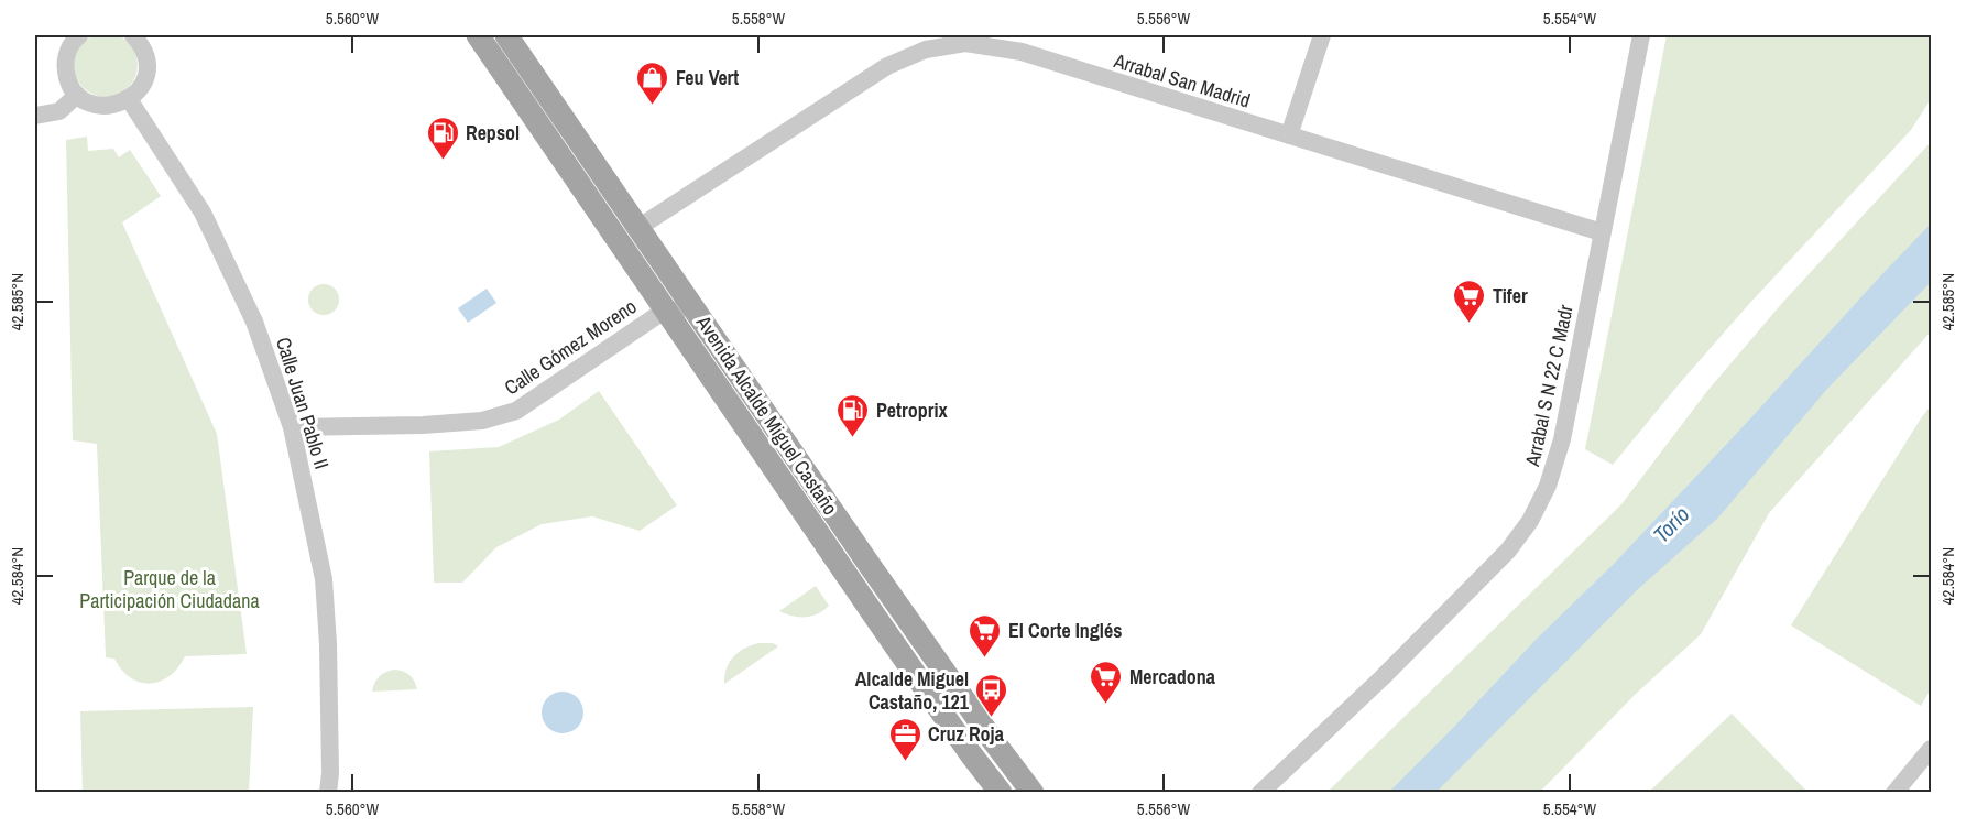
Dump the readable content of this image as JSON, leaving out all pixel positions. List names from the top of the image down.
{
  "streets": {
    "main road": ["Avenida Alcalde Miguel Castaño"],
    "street": [
      "Arrabal San Madrid",
      "Calle Gómez Moreno",
      "Arrabal S N 22 C Madr",
      "Calle Juan Pablo II"
    ]
  },
  "crossings": [
    ["Arrabal San Madrid", "Arrabal S N 22 C Madr"],
    ["Arrabal San Madrid", "Avenida Alcalde Miguel Castaño"],
    ["Calle Gómez Moreno", "Calle Juan Pablo II"],
    ["Calle Gómez Moreno", "Avenida Alcalde Miguel Castaño"]
  ],
  "water": ["Torío"],
  "parks": ["Parque de la Participación Ciudadana"],
  "places": {
    "shop": ["Feu Vert"],
    "fuel station": ["Repsol", "Petroprix"],
    "supermarket": ["Tifer", "El Corte Inglés", "Mercadona"],
    "bus stop": ["Alcalde Miguel Castaño, 121"],
    "office": ["Cruz Roja"]
  },
  "coordinates": [
    "5.560°W",
    "5.558°W",
    "5.556°W",
    "5.554°W",
    "42.585°N",
    "42.584°N"
  ]
}
